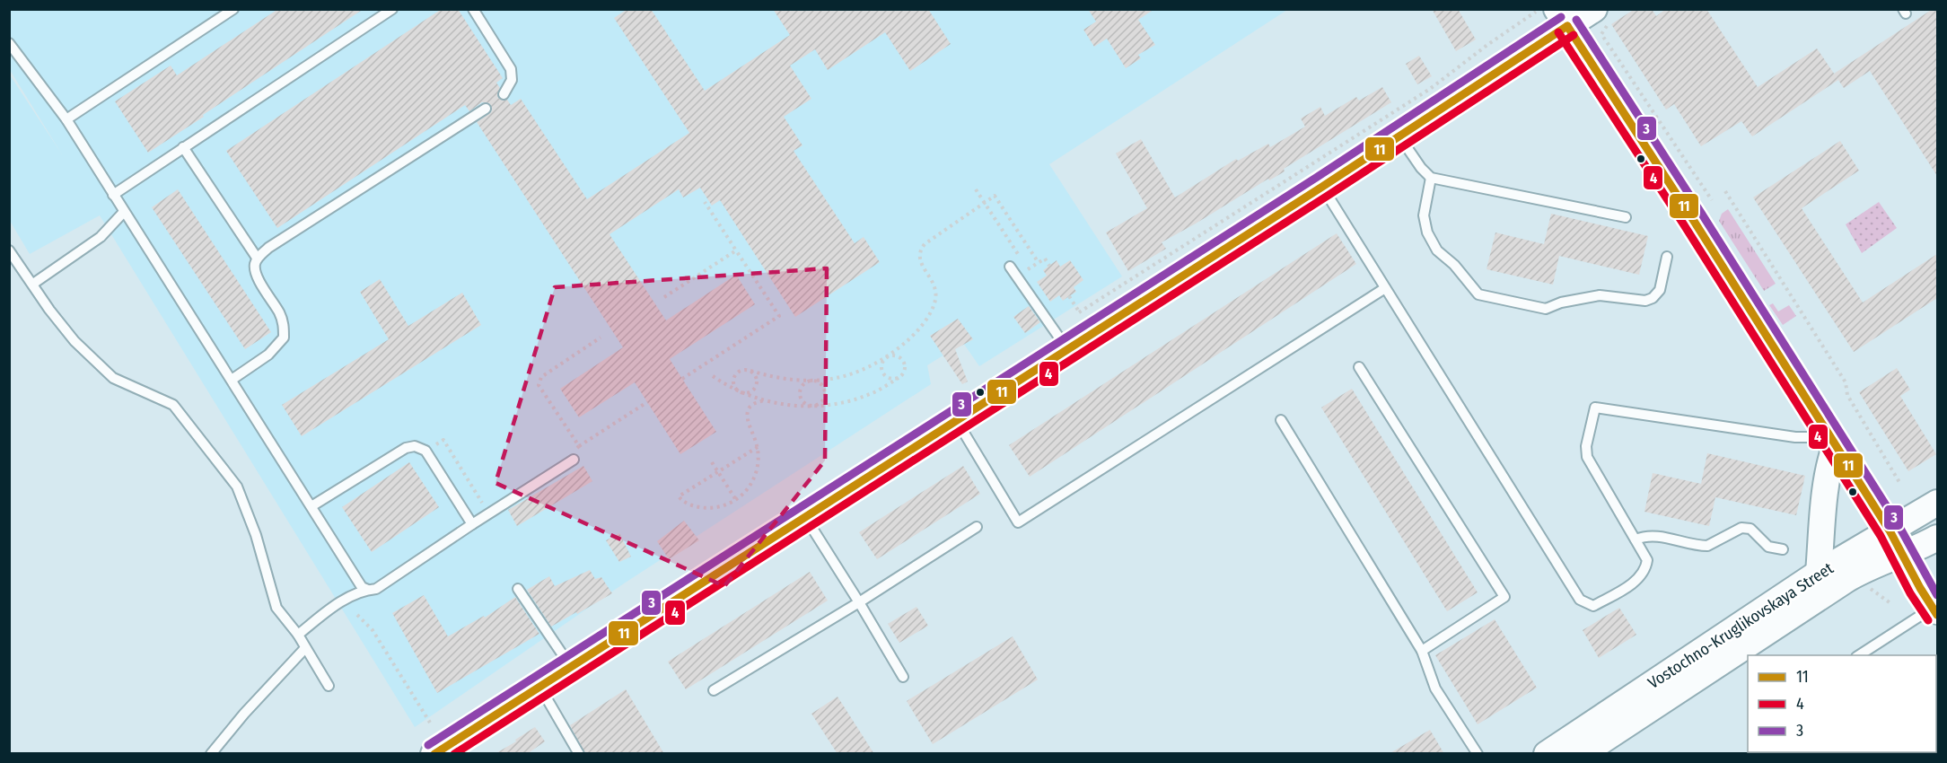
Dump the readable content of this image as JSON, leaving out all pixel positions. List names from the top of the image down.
{
  "streets": {
    "street": ["Vostochno-Kruglikovskaya Street"]
  },
  "lines": ["transit line 3", "transit line 11", "transit line 4"],
  "legend": ["11", "4", "3"]
}
